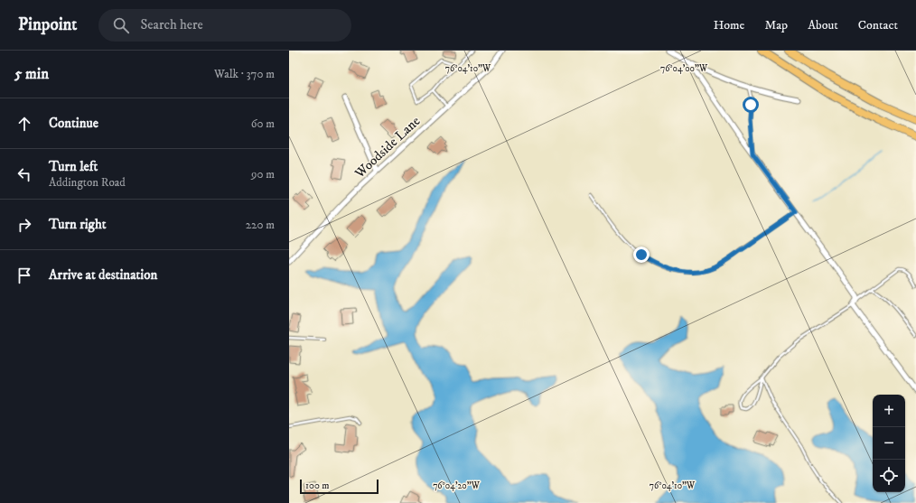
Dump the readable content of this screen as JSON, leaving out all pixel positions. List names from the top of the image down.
{
  "streets": {
    "street": ["Woodside Lane"]
  },
  "scale_bar": "100 m",
  "page": {
    "header": "Pinpoint",
    "search": "Search here",
    "nav": [
      "Home",
      "Map",
      "About",
      "Contact"
    ],
    "heading": ["5 min", "Walk · 370 m"],
    "list": [
      ["Continue", "60 m"],
      ["Turn left", "Addington Road", "90 m"],
      ["Turn right", "220 m"],
      "Arrive at destination"
    ],
    "map_buttons": ["+", "−"],
    "scale": "100 m"
  },
  "coordinates": ["76°04'10\"W", "76°04'00\"W", "76°04'20\"W"]
}
